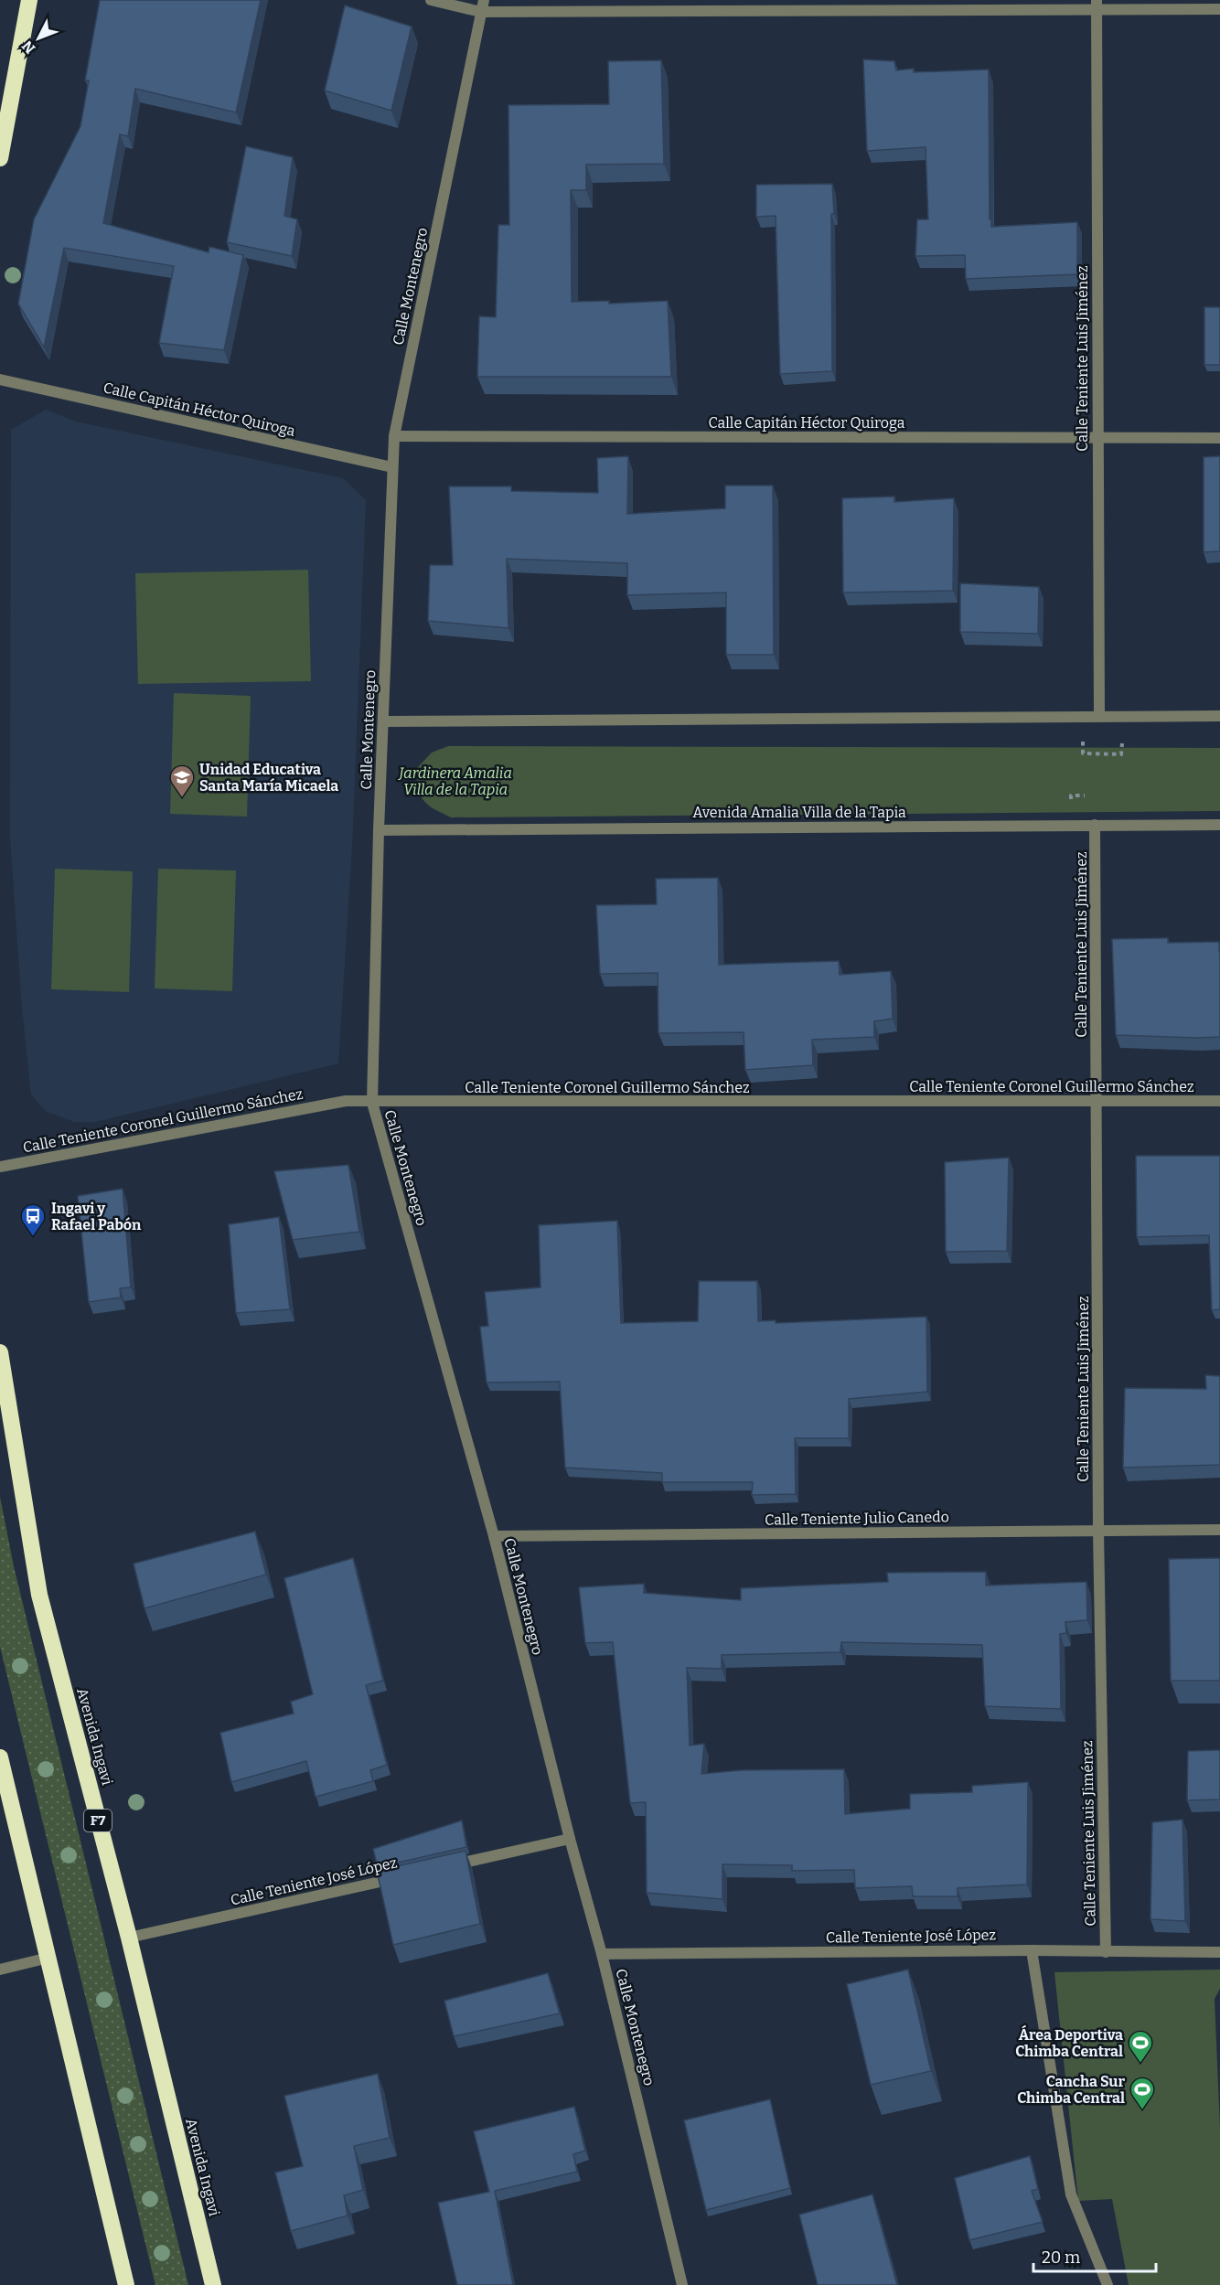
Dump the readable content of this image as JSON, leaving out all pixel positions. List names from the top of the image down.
{
  "streets": {
    "highway": ["Avenida Ingavi", "F7"],
    "street": [
      "Calle Montenegro",
      "Calle Teniente Luis Jiménez",
      "Calle Capitán Héctor Quiroga",
      "Avenida Amalia Villa de la Tapia",
      "Calle Teniente Coronel Guillermo Sánchez",
      "Calle Teniente Julio Canedo",
      "Calle Teniente José López"
    ]
  },
  "crossings": [
    ["Calle Montenegro", "Calle Capitán Héctor Quiroga"],
    ["Calle Montenegro", "Avenida Amalia Villa de la Tapia"],
    ["Calle Montenegro", "Calle Teniente Coronel Guillermo Sánchez"],
    ["Calle Montenegro", "Calle Teniente Julio Canedo"],
    ["Calle Montenegro", "Calle Teniente José López"],
    ["Calle Teniente Luis Jiménez", "Calle Capitán Héctor Quiroga"],
    ["Calle Teniente Luis Jiménez", "Avenida Amalia Villa de la Tapia"],
    ["Calle Teniente Luis Jiménez", "Calle Teniente Coronel Guillermo Sánchez"],
    ["Calle Teniente Luis Jiménez", "Calle Teniente Julio Canedo"],
    ["Calle Teniente Luis Jiménez", "Calle Teniente José López"],
    ["Avenida Ingavi", "Calle Teniente José López"]
  ],
  "parks": ["Jardinera Amalia Villa de la Tapia"],
  "places": {
    "school or university": ["Unidad Educativa Santa María Micaela"],
    "bus stop": ["Ingavi y Rafael Pabón"],
    "sports": ["Área Deportiva Chimba Central", "Cancha Sur Chimba Central"]
  },
  "scale_bar": "20 m",
  "north": "bottom left"
}
